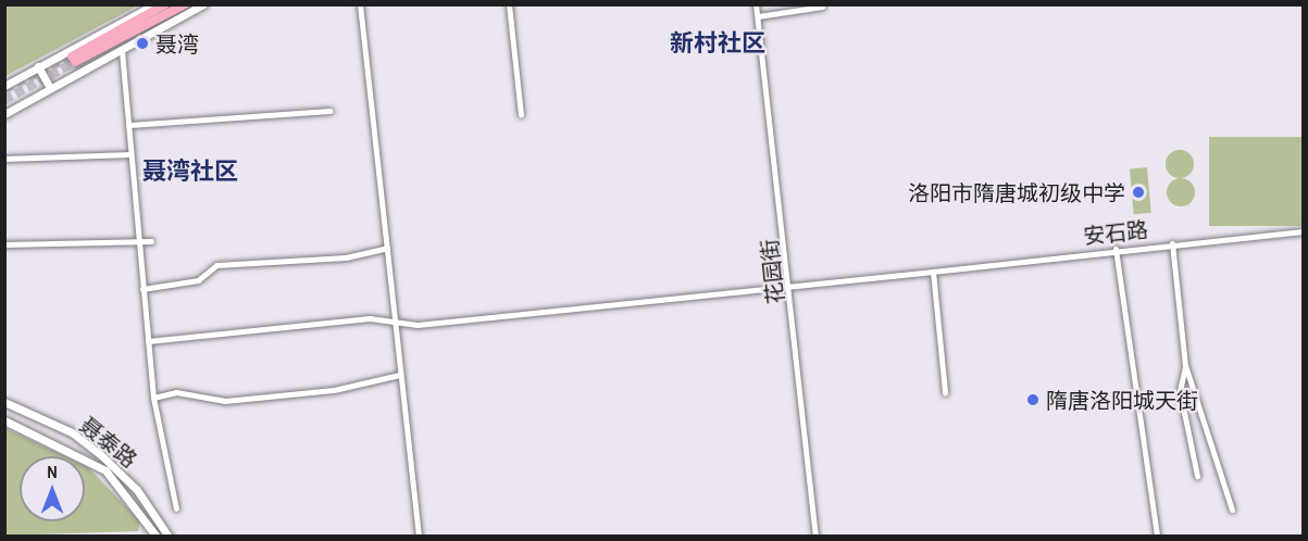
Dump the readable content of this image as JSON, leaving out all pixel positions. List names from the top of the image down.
{
  "streets": {
    "main road": ["聂泰路"],
    "street": ["安石路", "花园街"]
  },
  "crossings": [
    ["安石路", "花园街"]
  ],
  "districts": ["新村社区", "聂湾社区"],
  "places": ["聂湾", "洛阳市隋唐城初级中学", "隋唐洛阳城天街"],
  "north": "top"
}
